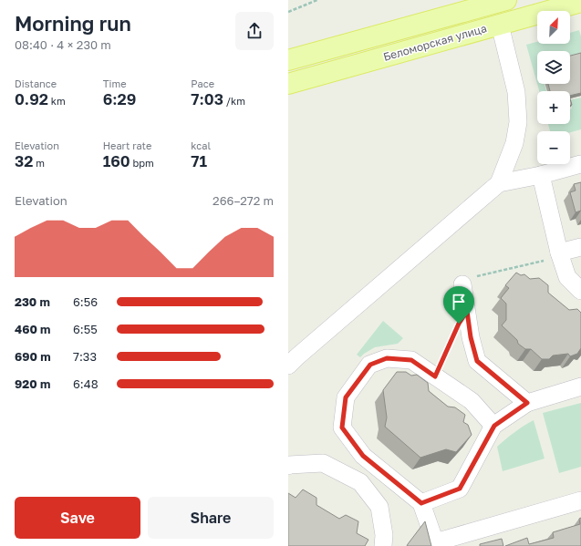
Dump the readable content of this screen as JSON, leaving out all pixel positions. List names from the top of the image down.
{
  "streets": {
    "main road": ["Беломорская улица"]
  },
  "north": "top right",
  "page": {
    "heading": ["Morning run", "08:40 · 4 × 230 m"],
    "map_buttons": ["+", "−"],
    "stats": [
      ["Distance", "0.92 km"],
      ["Time", "6:29"],
      ["Pace", "7:03 /km"],
      ["Elevation", "32 m"],
      ["Heart rate", "160 bpm"],
      ["kcal", "71"]
    ],
    "chart": ["Elevation", "266–272 m"],
    "list": [
      {
        "name": "230 m",
        "note": "6:56"
      },
      {
        "name": "460 m",
        "note": "6:55"
      },
      {
        "name": "690 m",
        "note": "7:33"
      },
      {
        "name": "920 m",
        "note": "6:48"
      }
    ],
    "buttons": ["Save", "Share"]
  }
}
